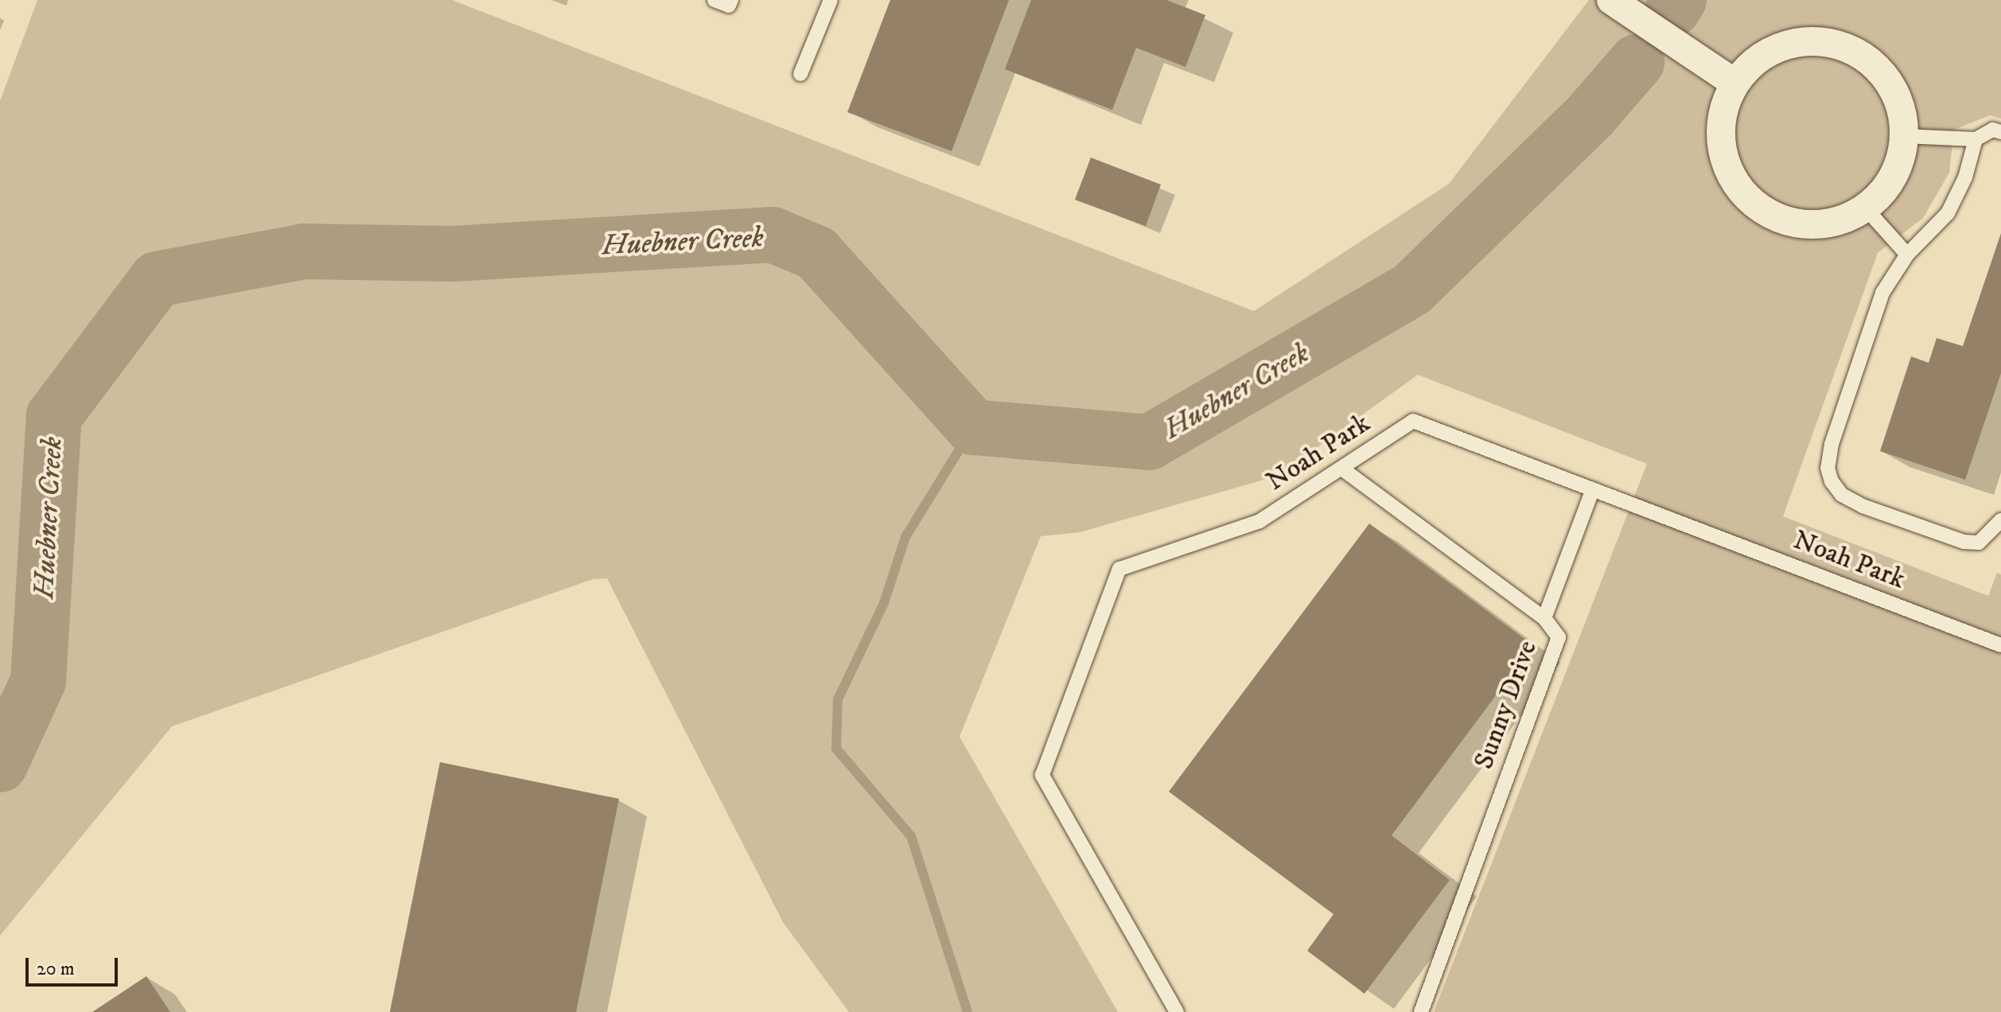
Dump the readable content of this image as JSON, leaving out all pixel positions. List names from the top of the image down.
{
  "streets": {
    "lane": ["Noah Park", "Sunny Drive"]
  },
  "crossings": [
    ["Noah Park", "Sunny Drive"]
  ],
  "water": ["Huebner Creek"],
  "scale_bar": "20 m"
}
